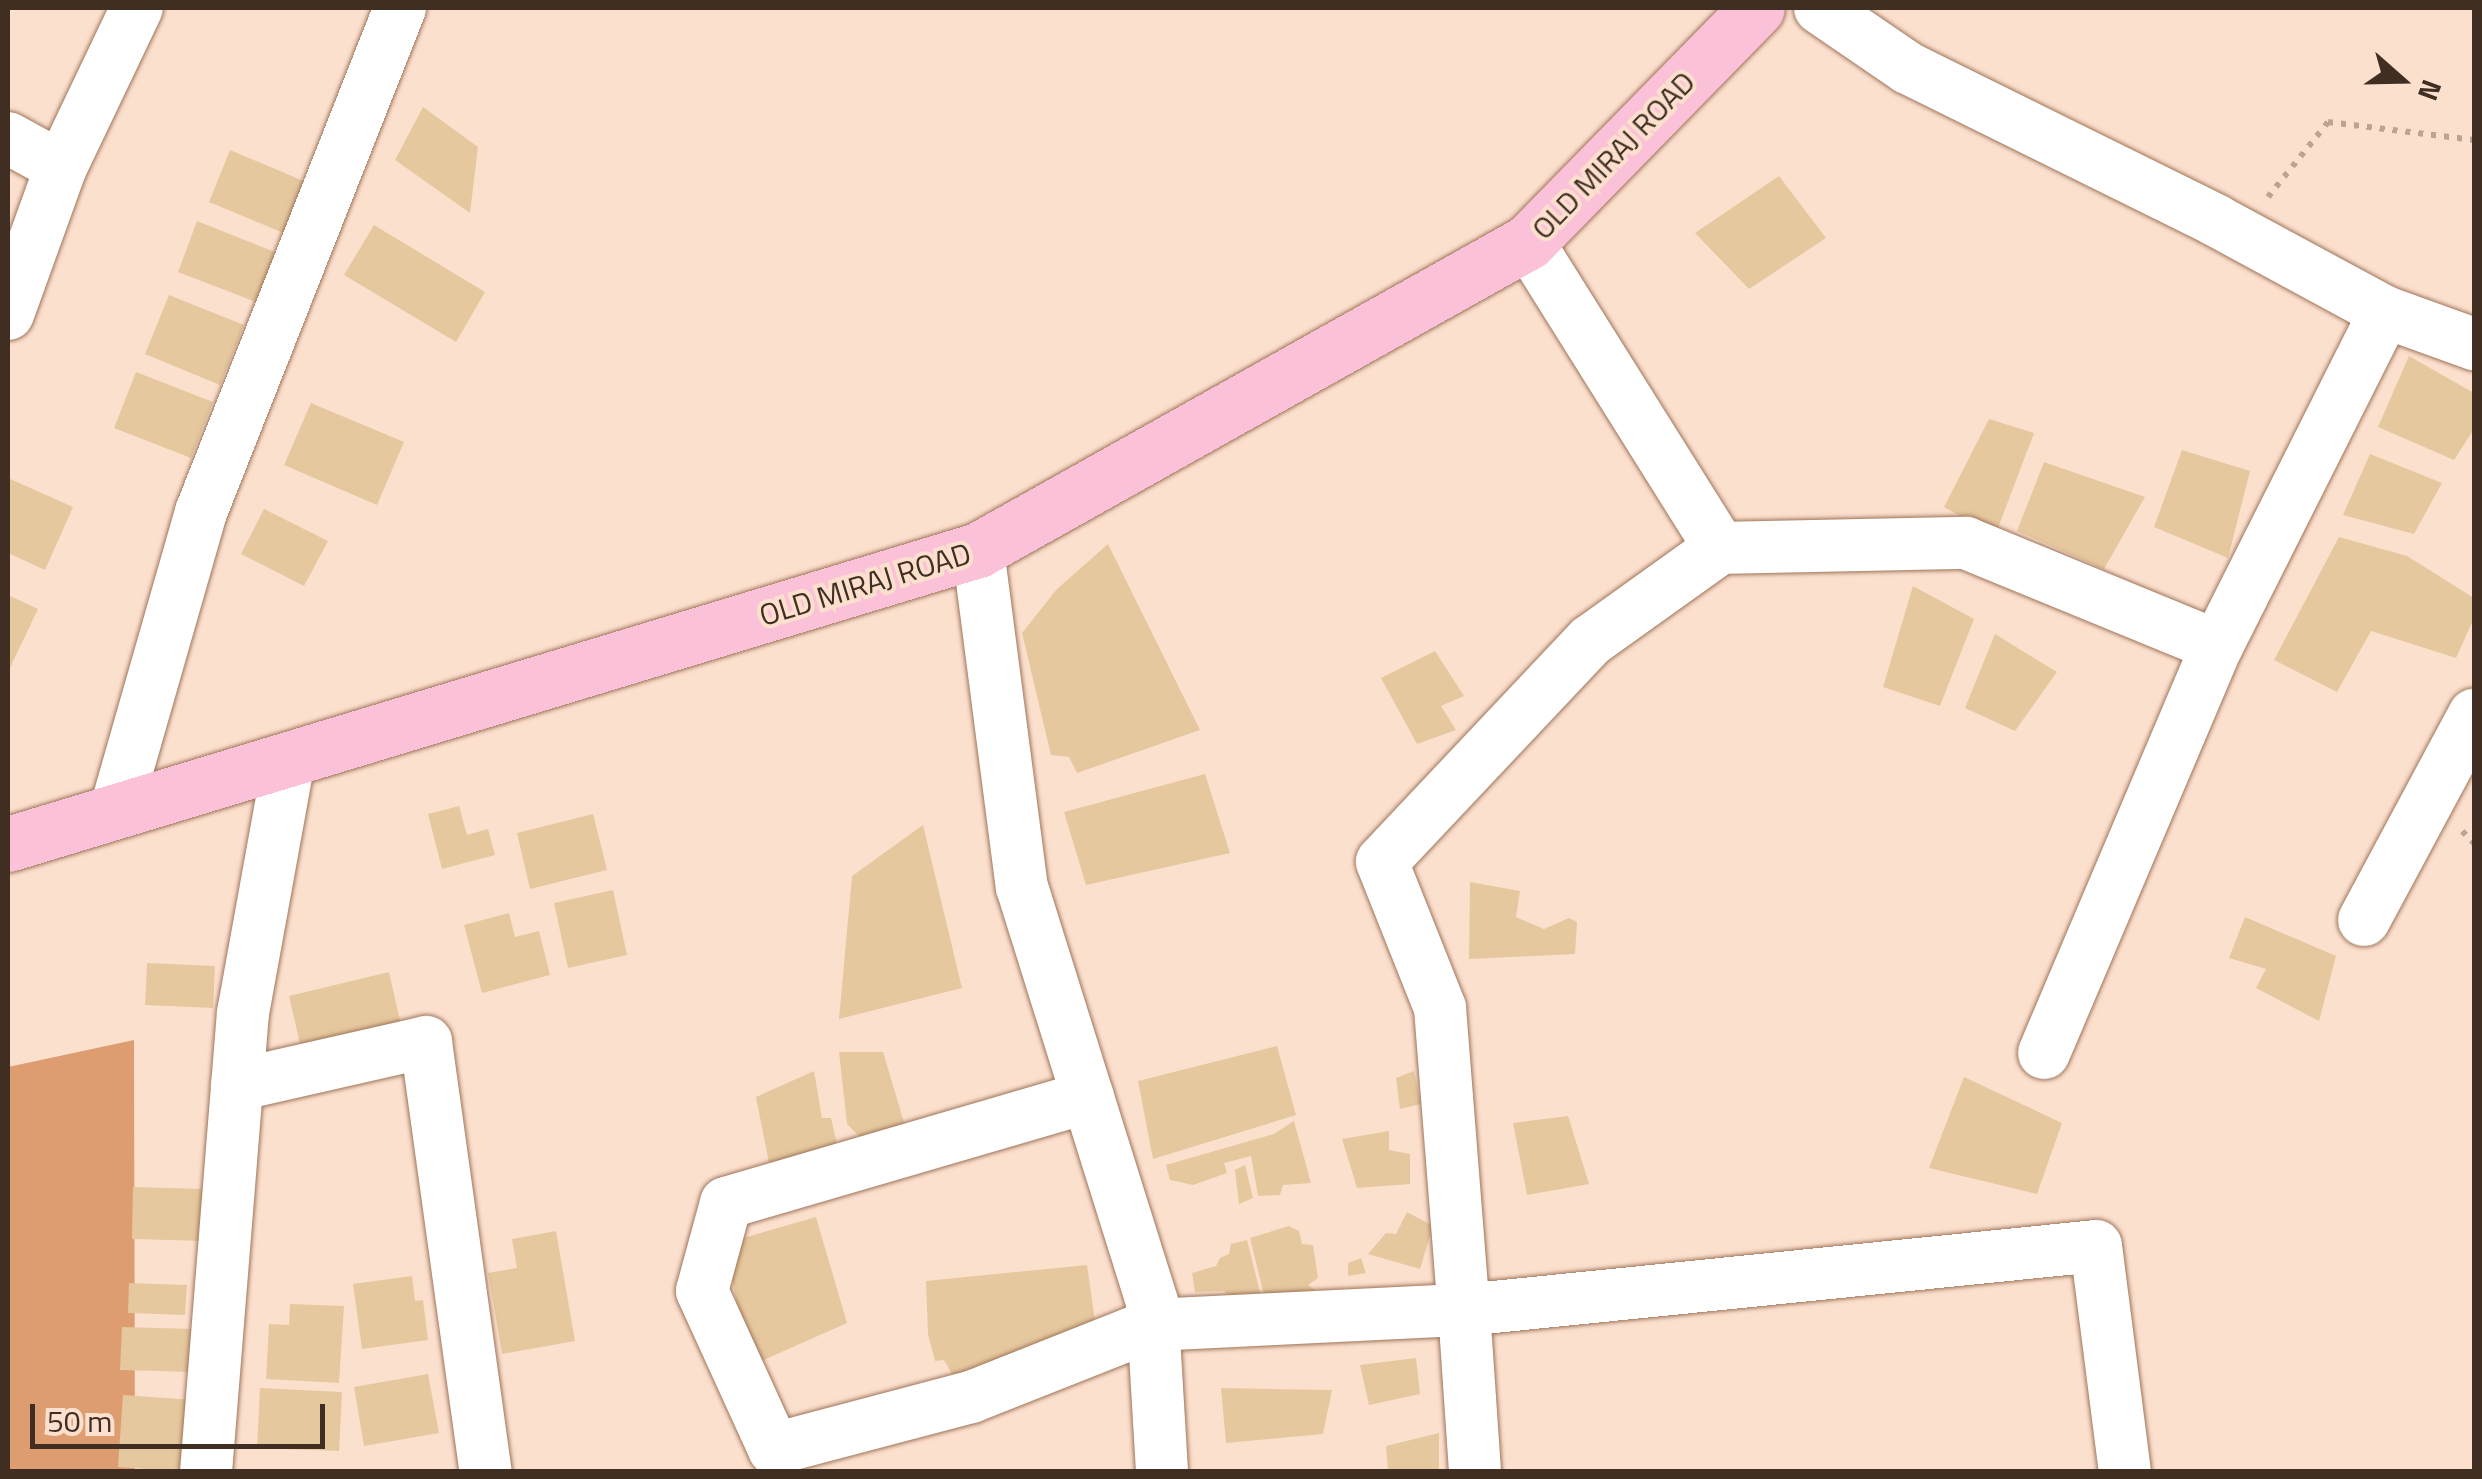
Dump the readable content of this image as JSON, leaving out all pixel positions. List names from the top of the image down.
{
  "streets": {
    "main road": ["OLD MIRAJ ROAD"]
  },
  "scale_bar": "50 m",
  "north": "right"
}
